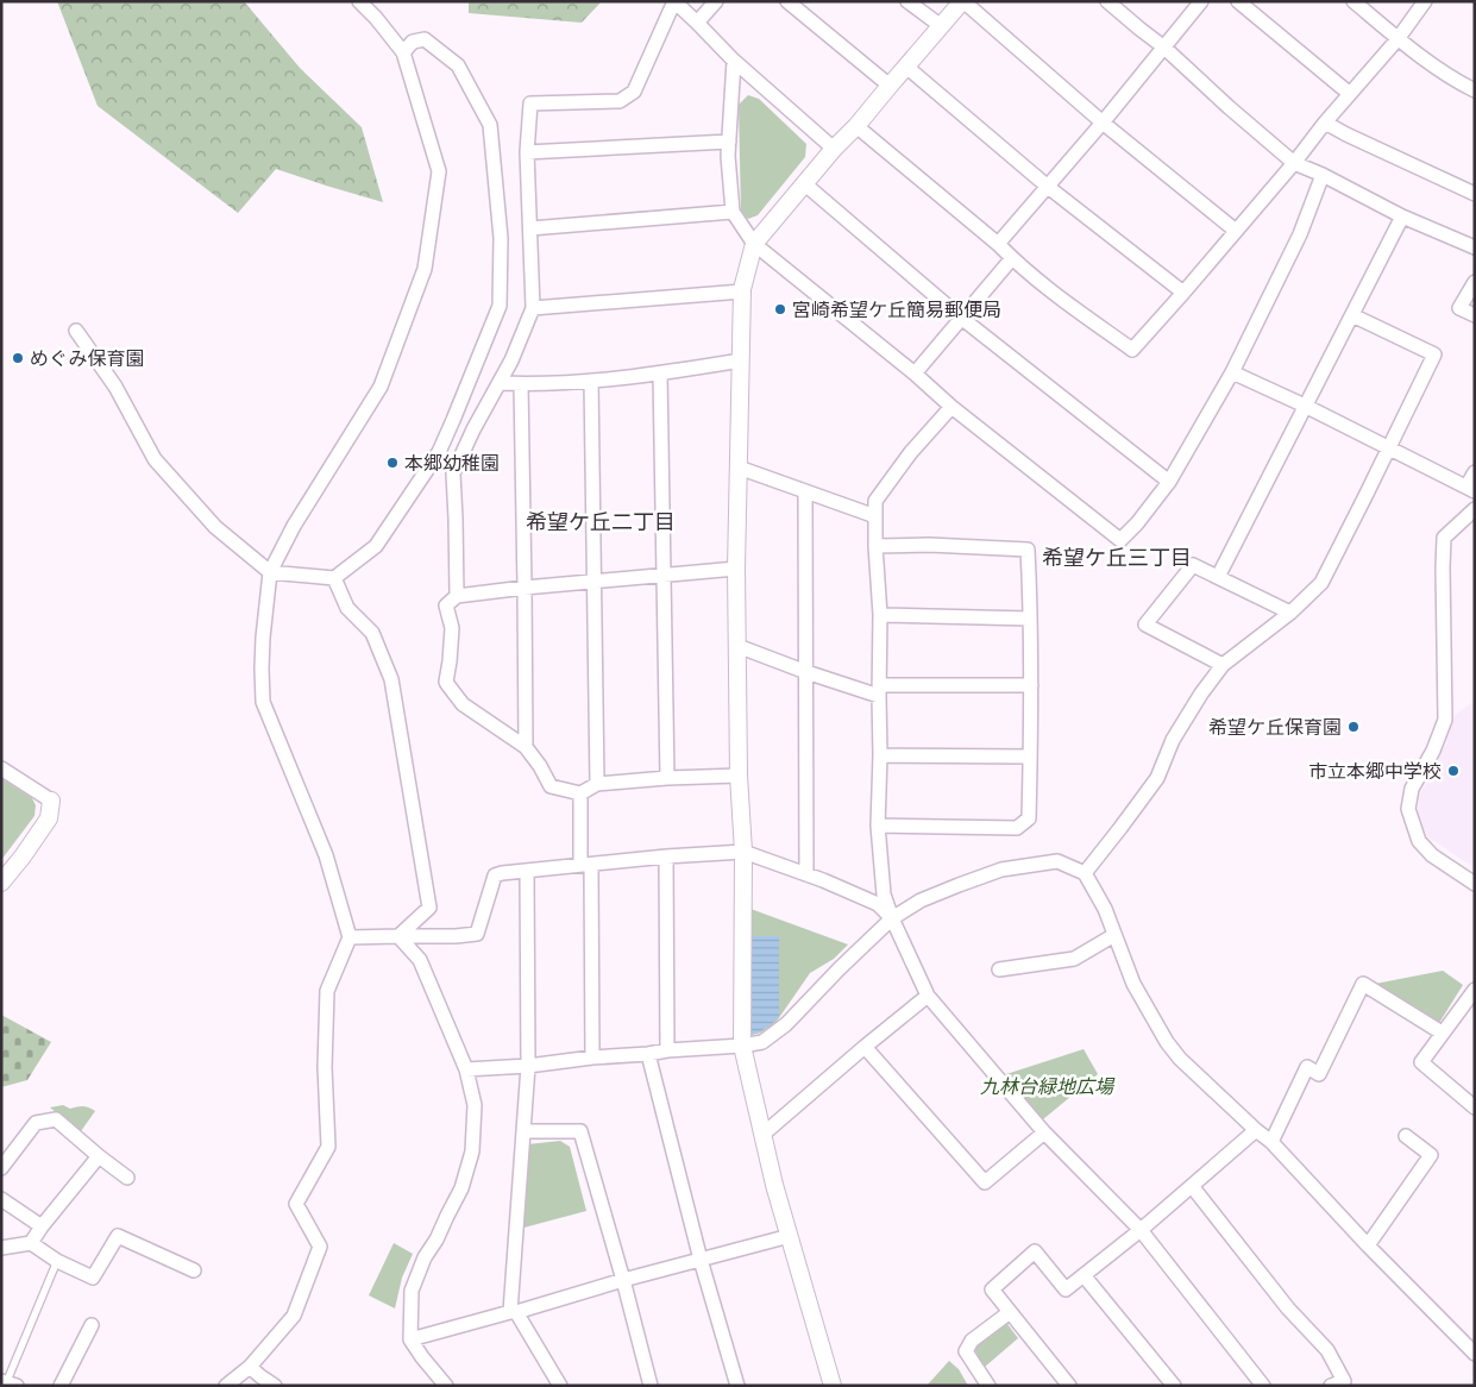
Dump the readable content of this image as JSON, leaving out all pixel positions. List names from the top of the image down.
{
  "districts": ["希望ケ丘二丁目", "希望ケ丘三丁目"],
  "parks": ["九林台緑地広場"],
  "places": [
    "宮崎希望ケ丘簡易郵便局",
    "めぐみ保育園",
    "本郷幼稚園",
    "希望ケ丘保育園",
    "市立本郷中学校"
  ]
}
